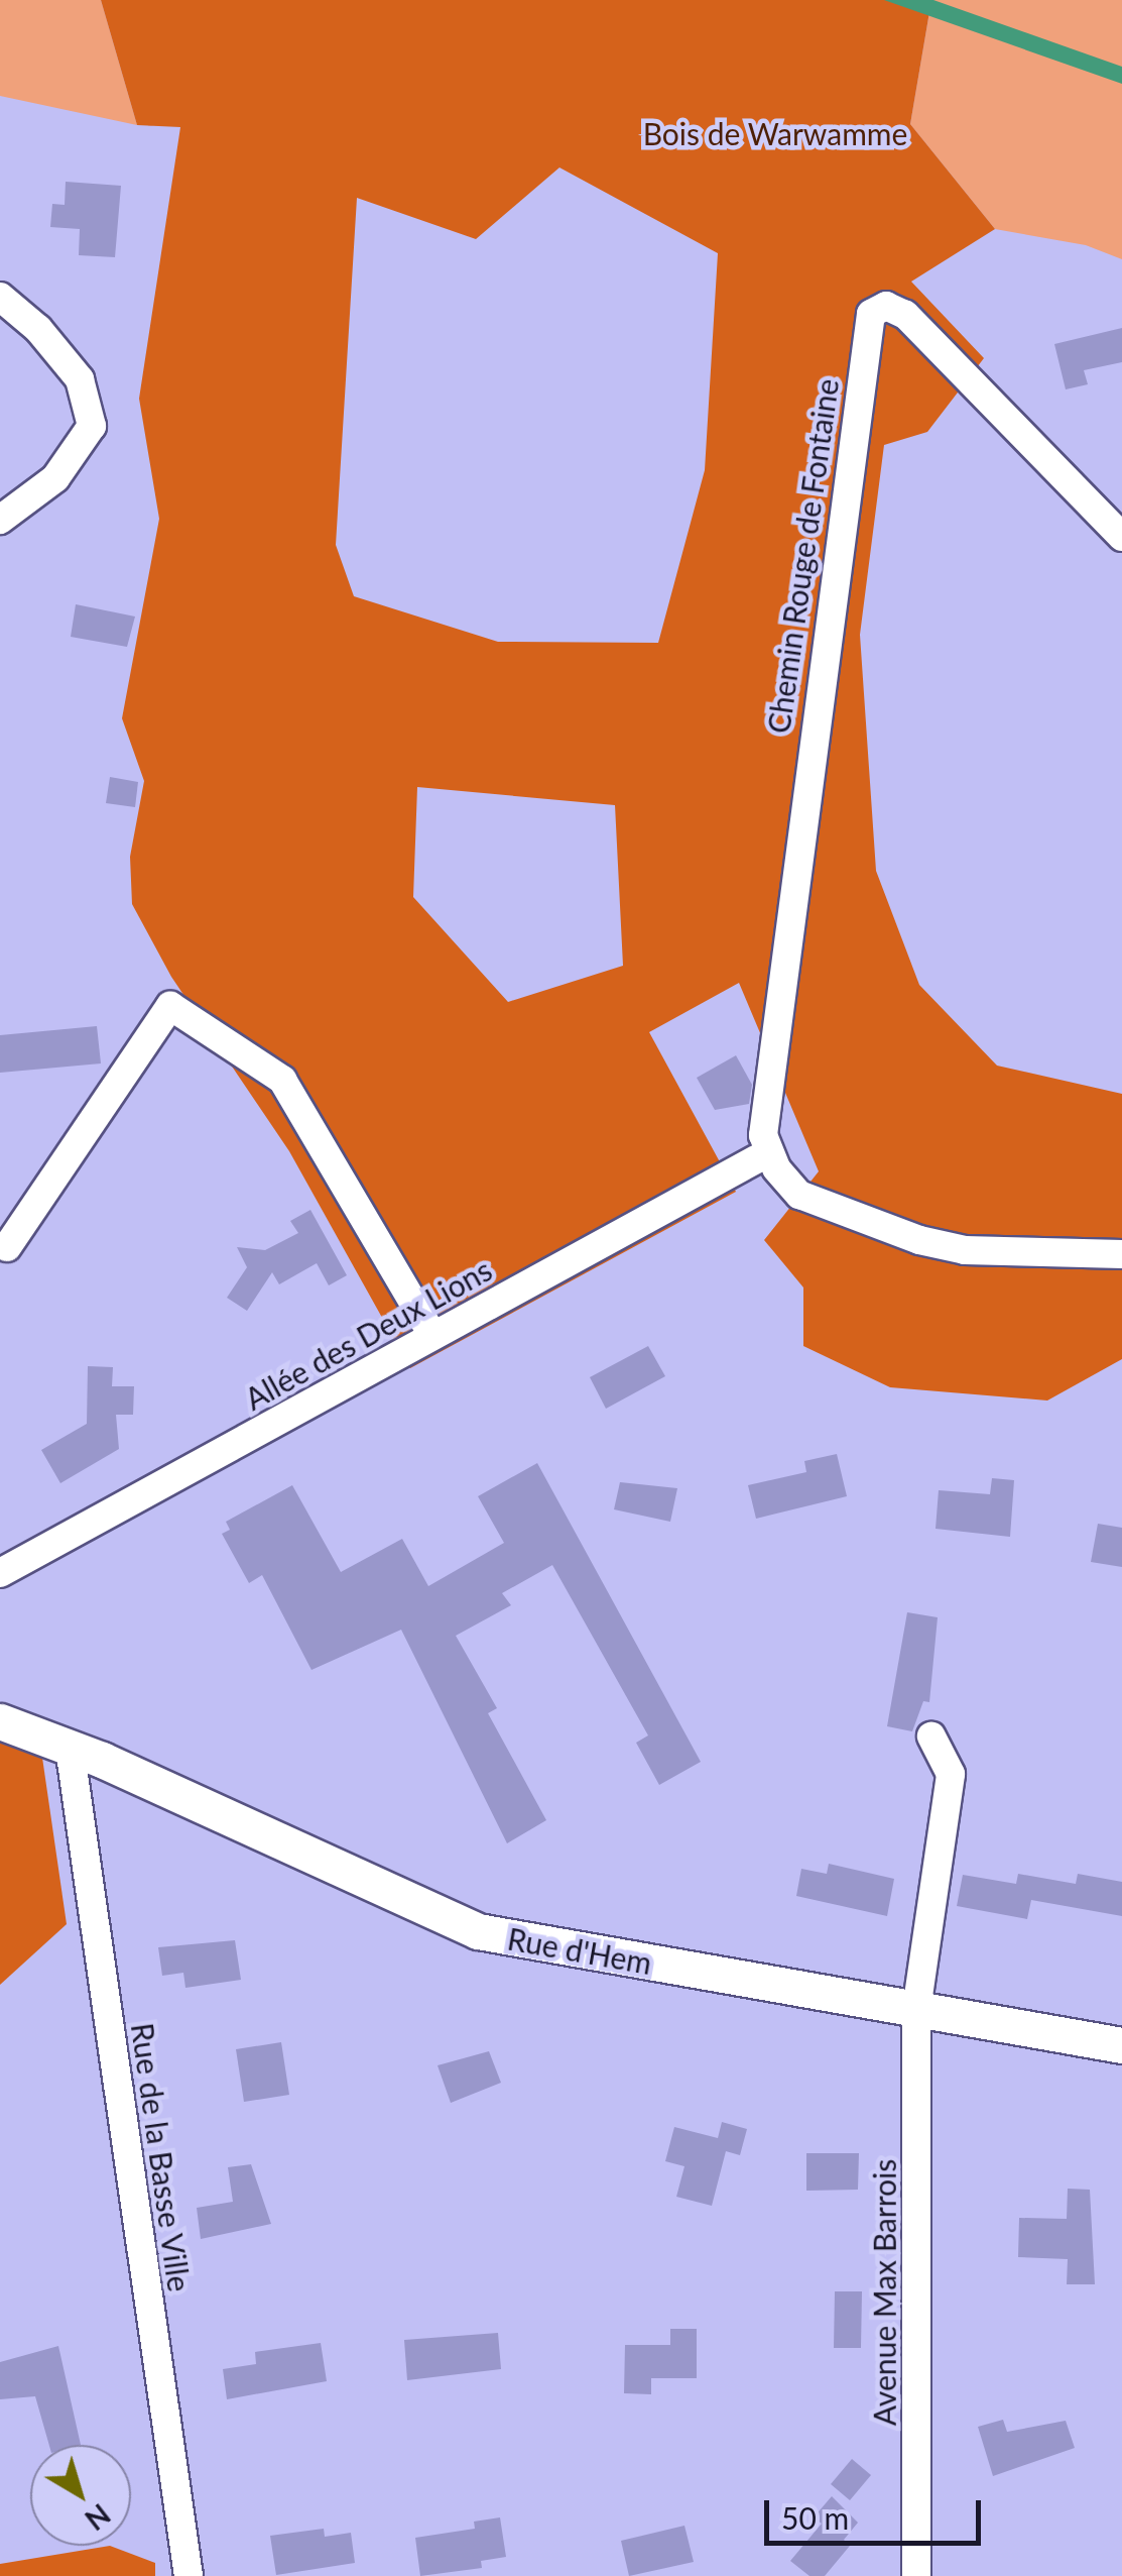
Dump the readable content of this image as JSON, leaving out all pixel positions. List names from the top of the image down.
{
  "streets": {
    "main road": ["Rue d'Hem"],
    "street": [
      "Chemin Rouge de Fontaine",
      "Allée des Deux Lions",
      "Rue de la Basse Ville",
      "Avenue Max Barrois"
    ]
  },
  "crossings": [
    ["Chemin Rouge de Fontaine", "Allée des Deux Lions"],
    ["Rue d'Hem", "Rue de la Basse Ville"],
    ["Rue d'Hem", "Avenue Max Barrois"]
  ],
  "parks": ["Bois de Warwamme"],
  "scale_bar": "50 m",
  "north": "bottom right"
}
